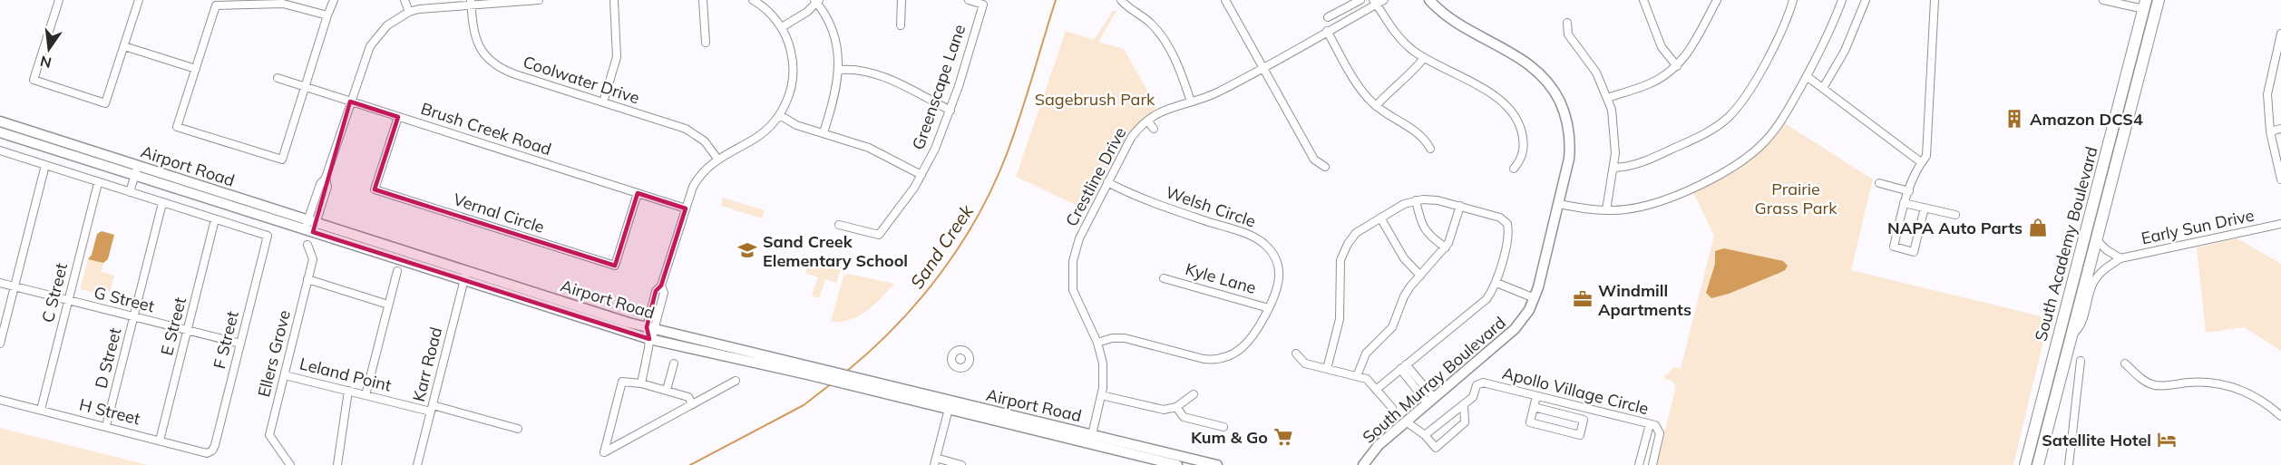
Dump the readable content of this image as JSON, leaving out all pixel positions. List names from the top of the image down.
{
  "streets": {
    "highway": ["South Academy Boulevard"],
    "main road": ["Airport Road", "South Murray Boulevard"],
    "street": [
      "Coolwater Drive",
      "Greenscape Lane",
      "Brush Creek Road",
      "Crestline Drive",
      "Welsh Circle",
      "Vernal Circle",
      "Early Sun Drive",
      "Kyle Lane",
      "C Street",
      "G Street",
      "E Street",
      "F Street",
      "Ellers Grove",
      "D Street",
      "Karr Road",
      "Leland Point",
      "Apollo Village Circle",
      "H Street"
    ]
  },
  "crossings": [
    ["Brush Creek Road", "Vernal Circle"],
    ["Airport Road", "Crestline Drive"],
    ["Airport Road", "Karr Road"],
    ["Crestline Drive", "Welsh Circle"],
    ["Welsh Circle", "Kyle Lane"],
    ["Early Sun Drive", "South Academy Boulevard"],
    ["C Street", "G Street"],
    ["C Street", "H Street"],
    ["G Street", "E Street"],
    ["G Street", "F Street"],
    ["G Street", "D Street"],
    ["E Street", "F Street"],
    ["E Street", "H Street"],
    ["F Street", "H Street"],
    ["Ellers Grove", "Leland Point"],
    ["D Street", "H Street"],
    ["Karr Road", "Leland Point"]
  ],
  "water": ["Sand Creek"],
  "parks": ["Sagebrush Park", "Prairie Grass Park"],
  "places": {
    "building": ["Amazon DCS4"],
    "shop": ["NAPA Auto Parts"],
    "school or university": ["Sand Creek Elementary School"],
    "office": ["Windmill Apartments"],
    "supermarket": ["Kum & Go"],
    "hotel": ["Satellite Hotel"]
  },
  "north": "bottom"
}
